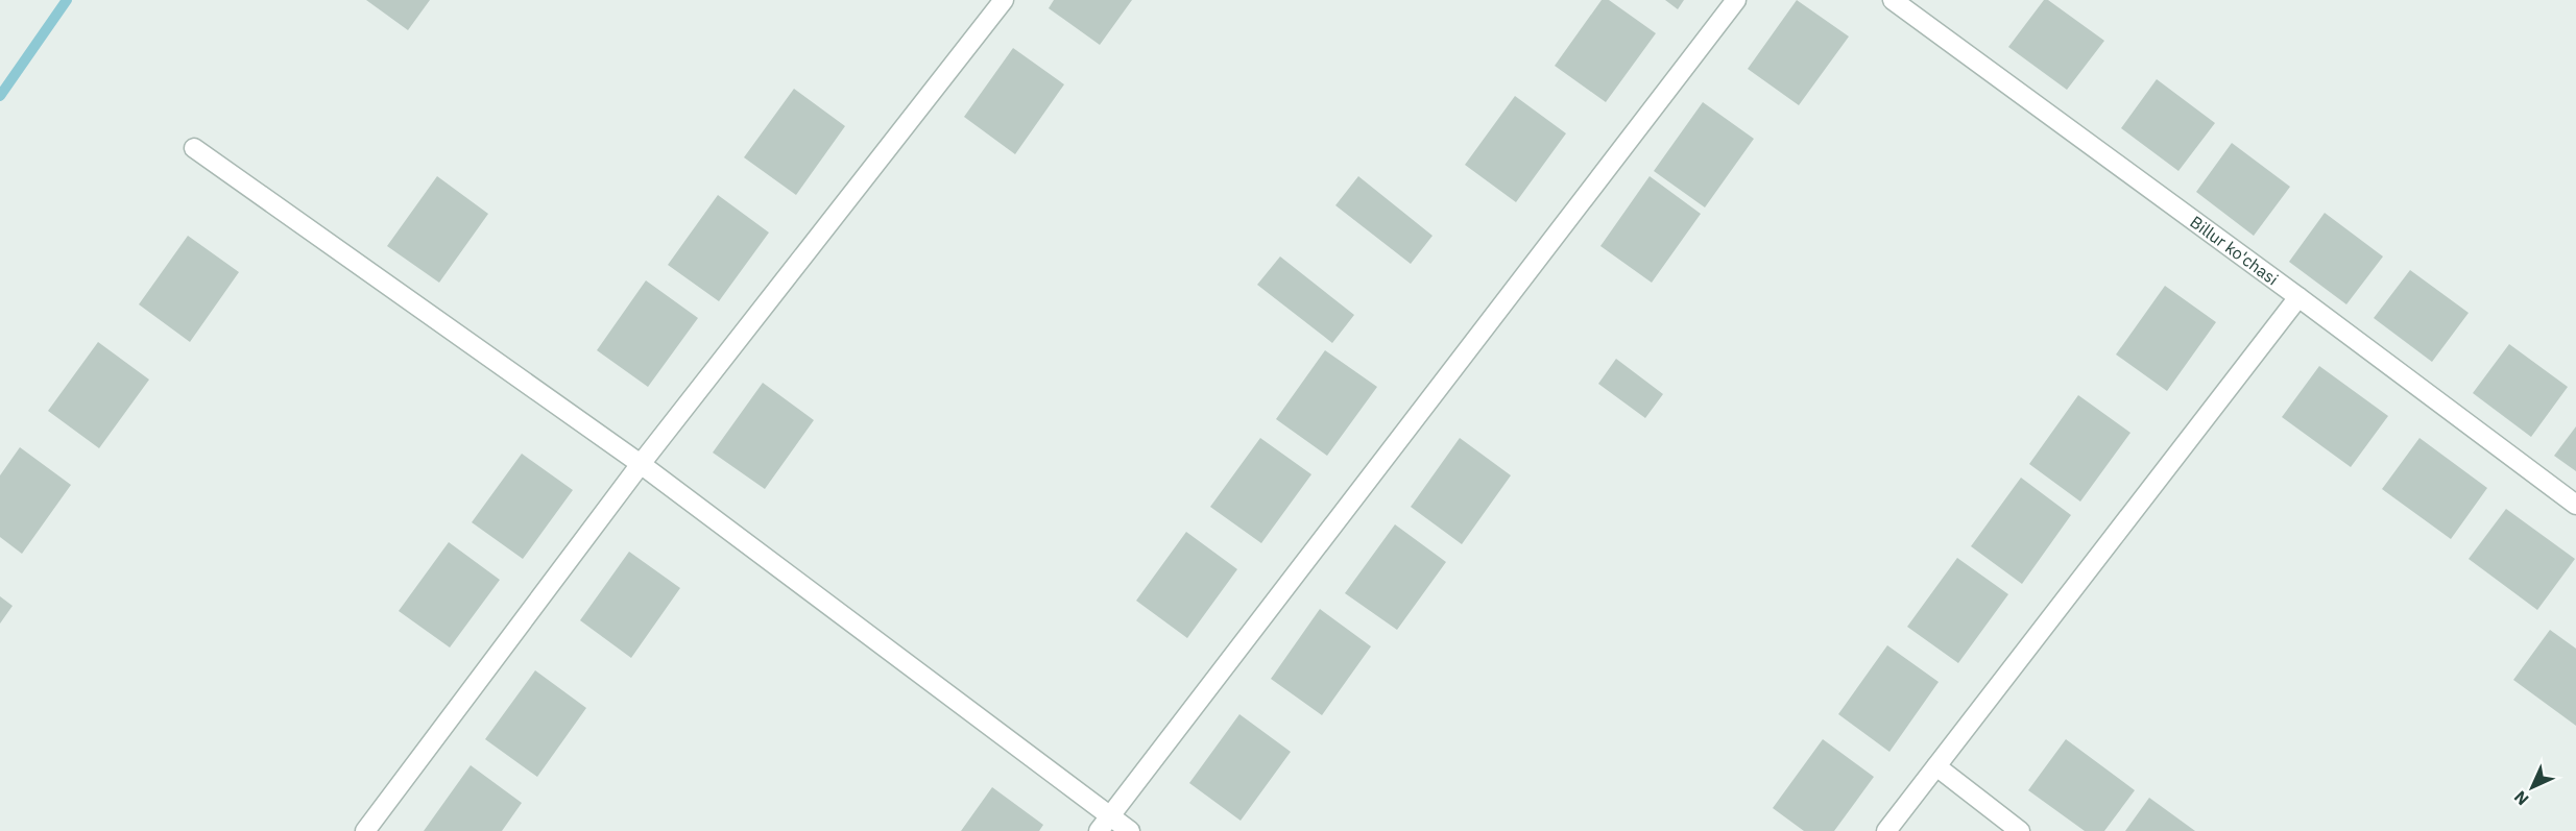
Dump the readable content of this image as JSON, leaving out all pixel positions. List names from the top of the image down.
{
  "streets": {
    "street": ["Billur ko'chasi"]
  },
  "north": "bottom left"
}
